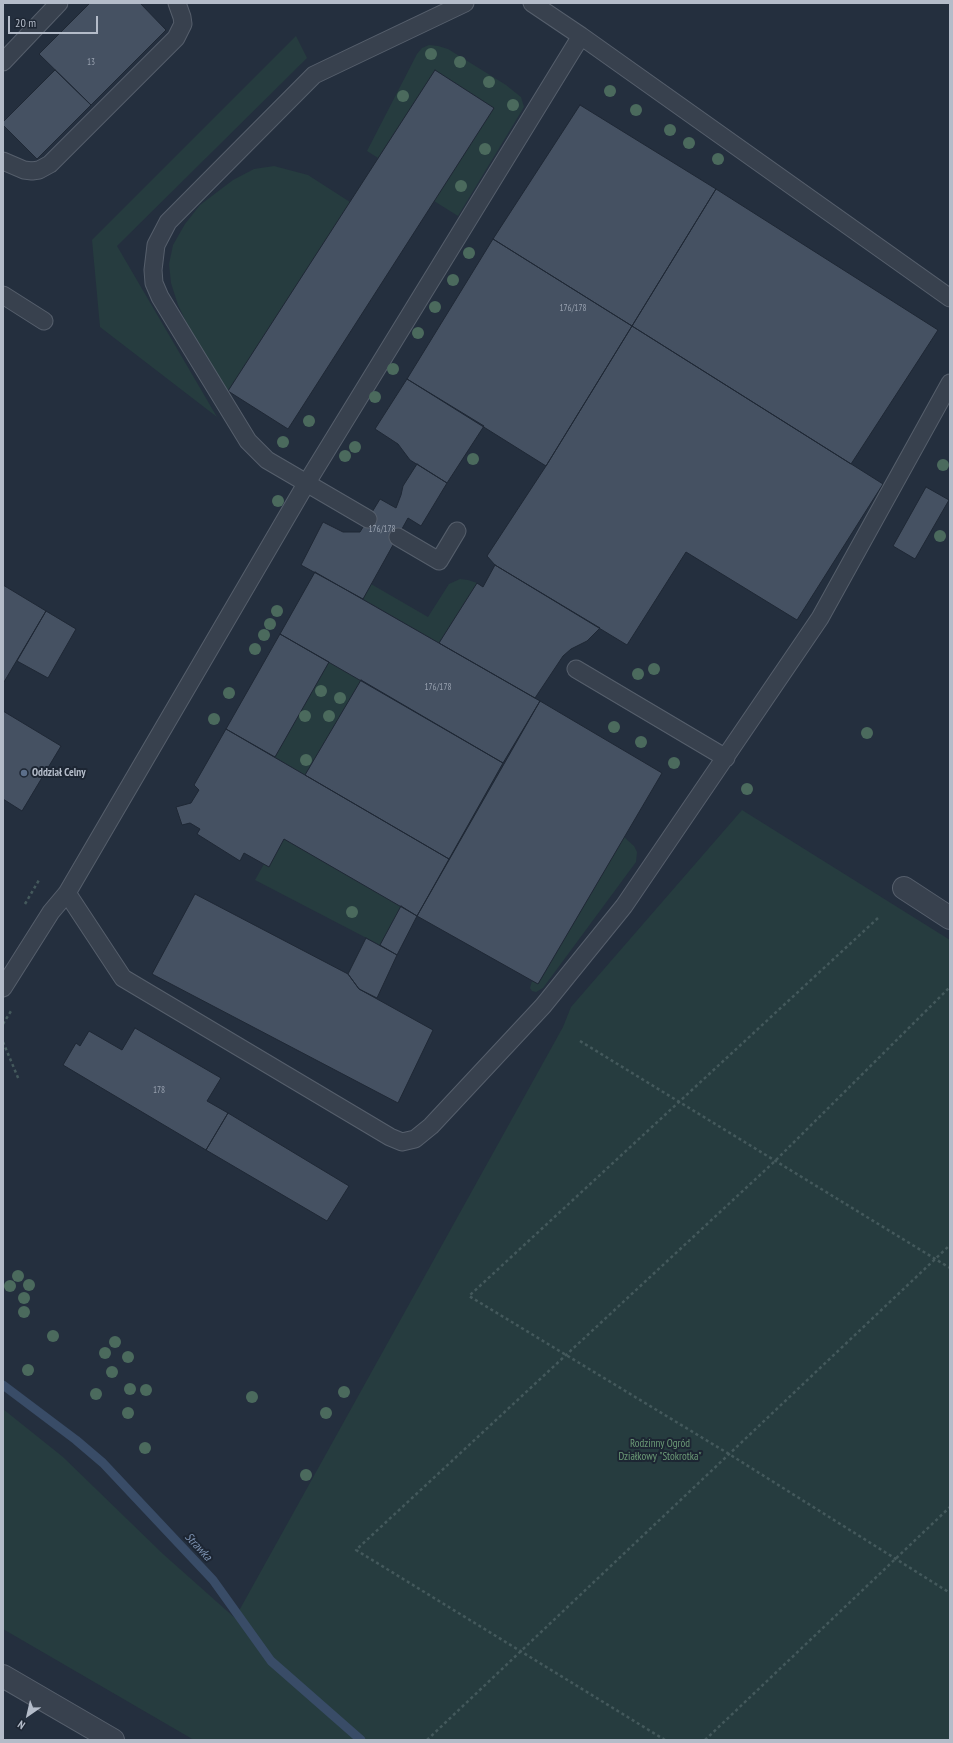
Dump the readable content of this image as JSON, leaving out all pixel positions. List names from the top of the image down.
{
  "water": ["Strawka"],
  "parks": ["Rodzinny Ogród Działkowy \"Stokrotka\""],
  "places": ["Oddział Celny"],
  "house_numbers": [
    "13",
    "176/178",
    "176/178",
    "176/178",
    "178"
  ],
  "scale_bar": "20 m",
  "north": "bottom left"
}
